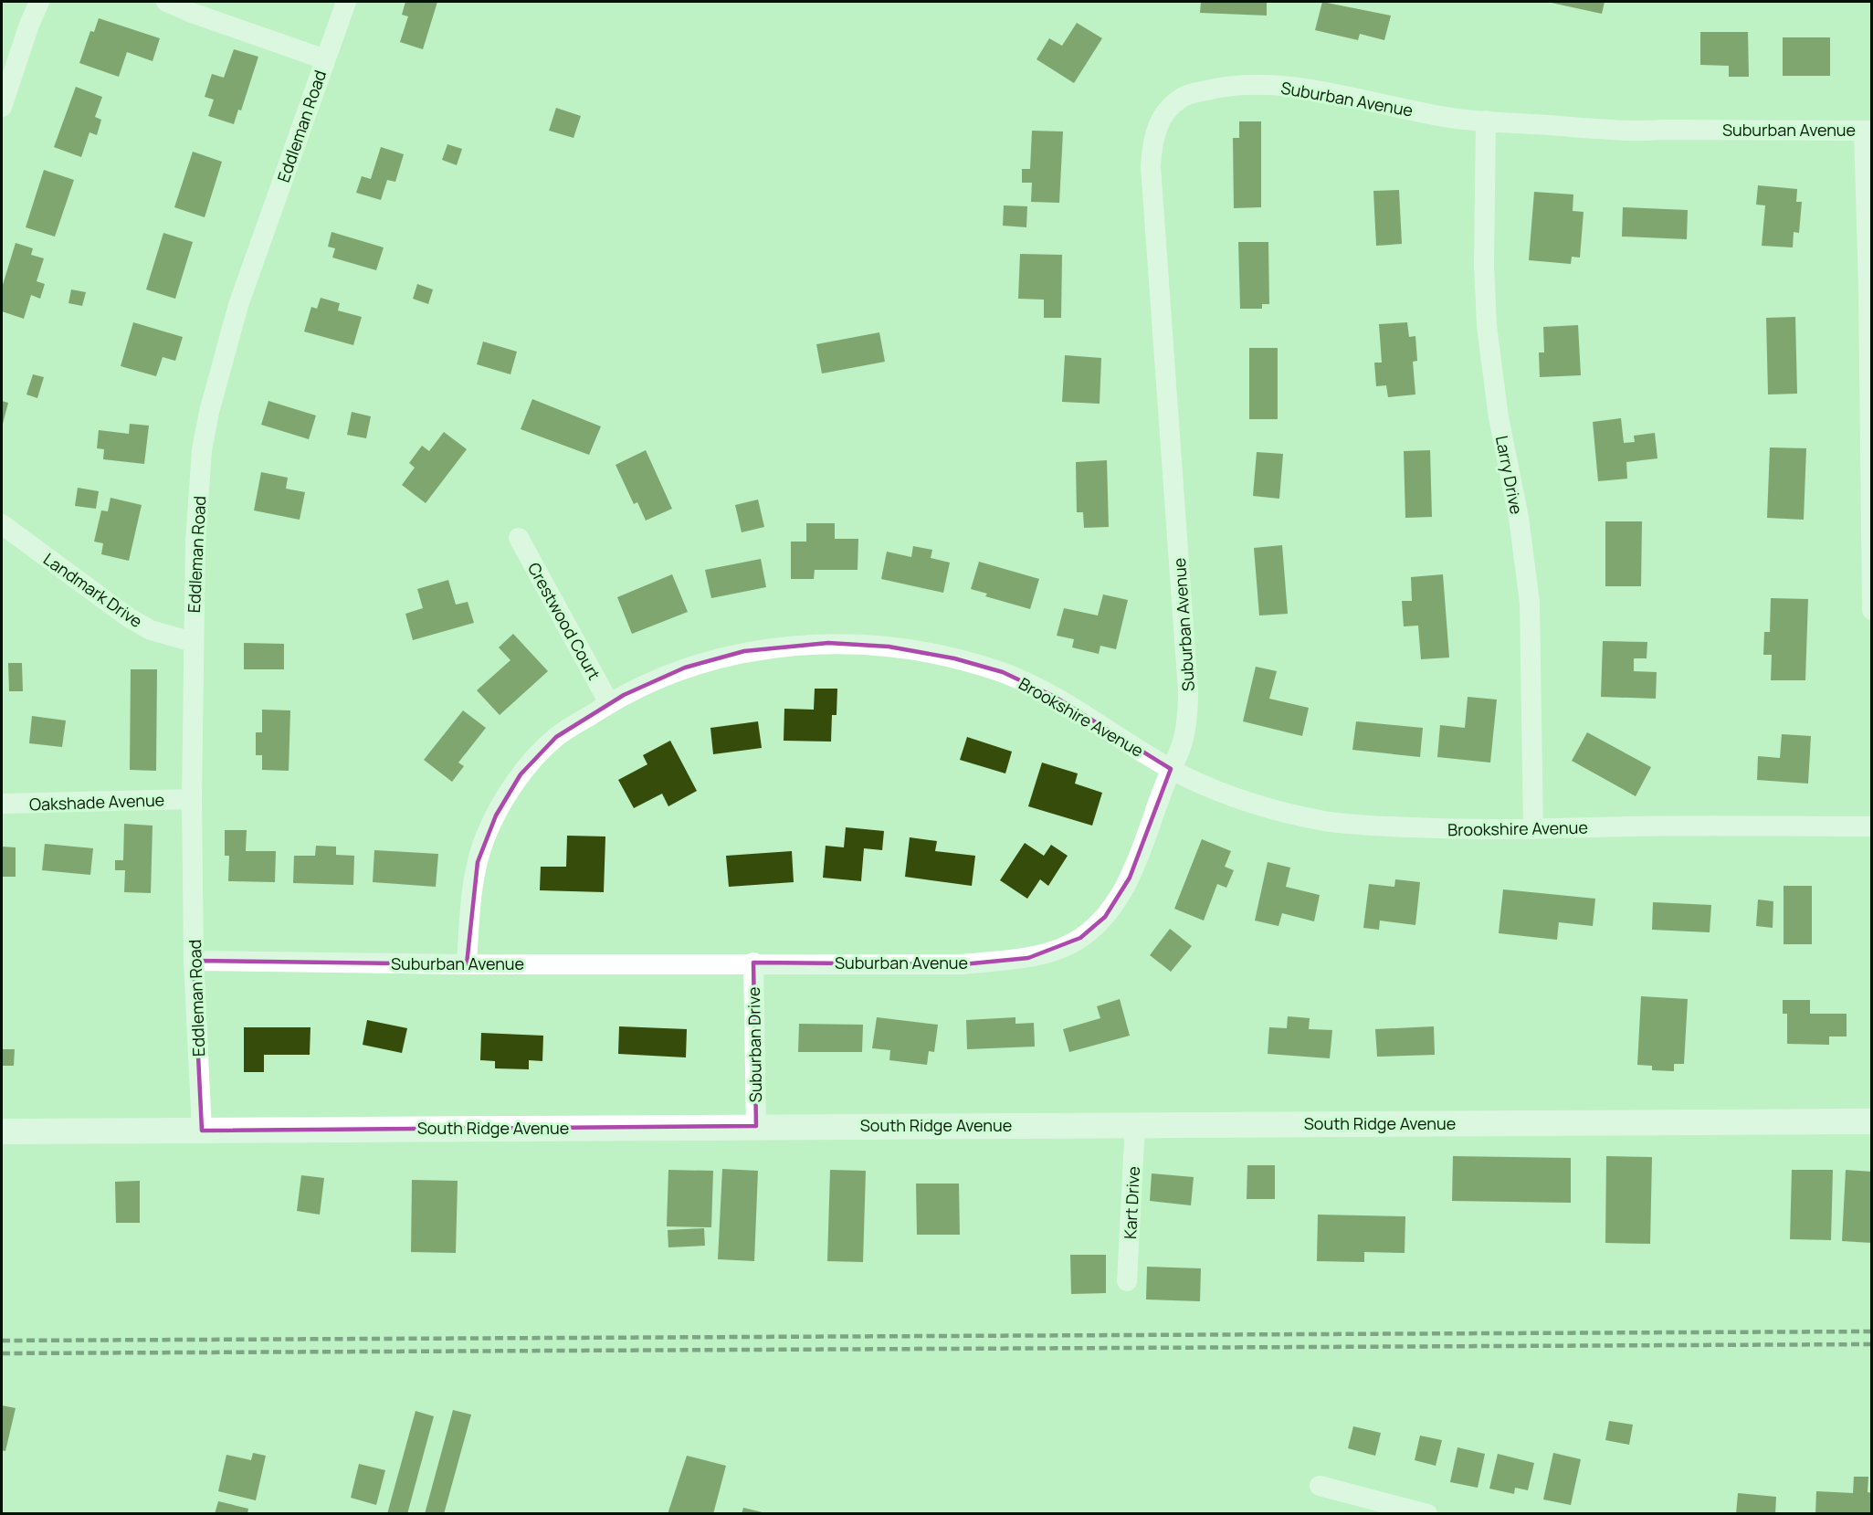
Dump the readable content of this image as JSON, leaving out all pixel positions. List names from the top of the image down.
{
  "streets": {
    "street": [
      "Suburban Avenue",
      "Eddleman Road",
      "Larry Drive",
      "Landmark Drive",
      "Crestwood Court",
      "Brookshire Avenue",
      "Oakshade Avenue",
      "Suburban Drive",
      "South Ridge Avenue",
      "Kart Drive"
    ]
  },
  "crossings": [
    ["Suburban Avenue", "Eddleman Road"],
    ["Suburban Avenue", "Larry Drive"],
    ["Suburban Avenue", "Brookshire Avenue"],
    ["Suburban Avenue", "Suburban Drive"],
    ["Eddleman Road", "Landmark Drive"],
    ["Eddleman Road", "Oakshade Avenue"],
    ["Eddleman Road", "South Ridge Avenue"],
    ["Larry Drive", "Brookshire Avenue"],
    ["Crestwood Court", "Brookshire Avenue"],
    ["Suburban Drive", "South Ridge Avenue"],
    ["South Ridge Avenue", "Kart Drive"]
  ]
}
